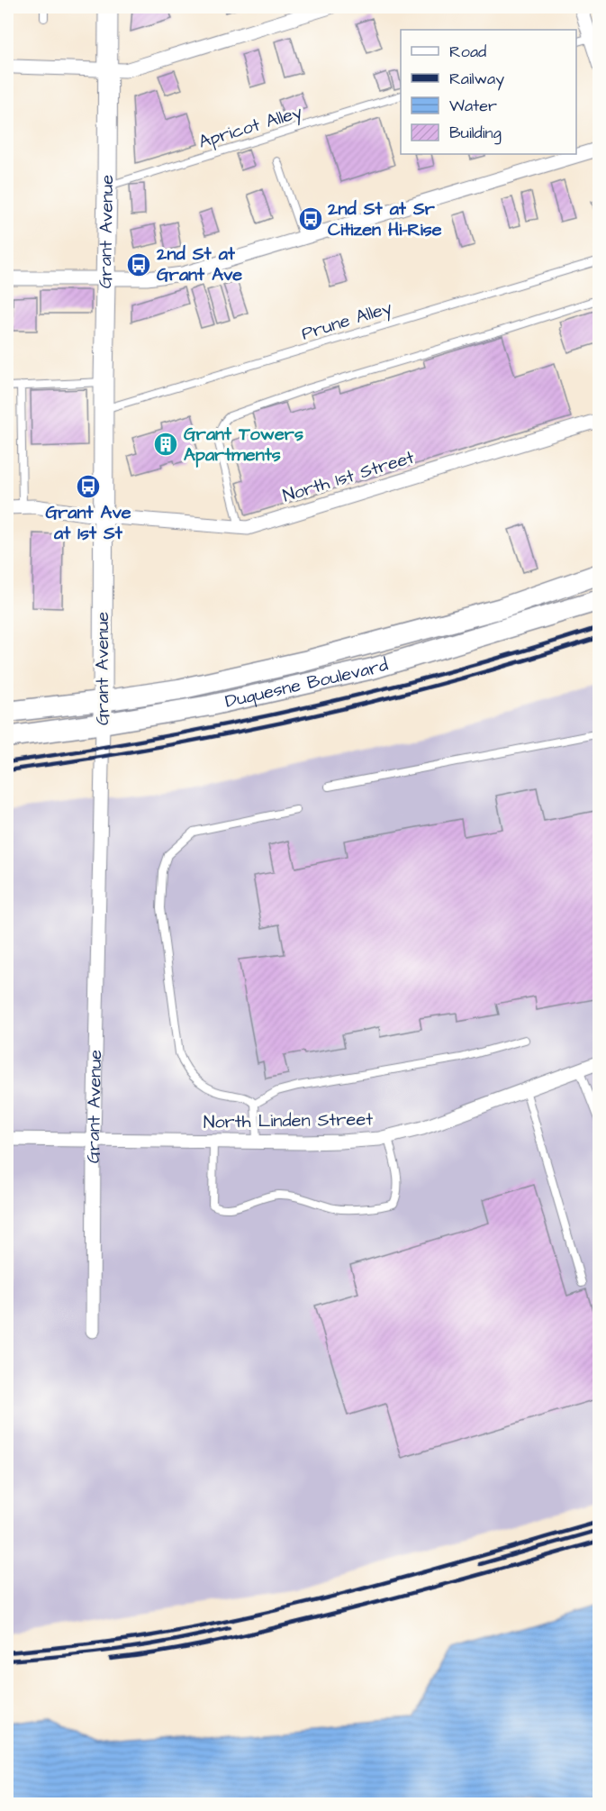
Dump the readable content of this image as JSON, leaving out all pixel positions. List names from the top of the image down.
{
  "streets": {
    "main road": ["Duquesne Boulevard"],
    "street": ["Grant Avenue", "North 1st Street", "North Linden Street"],
    "lane": ["Apricot Alley", "Prune Alley"]
  },
  "crossings": [
    ["Apricot Alley", "Grant Avenue"],
    ["Grant Avenue", "Prune Alley"],
    ["Grant Avenue", "North 1st Street"],
    ["Grant Avenue", "Duquesne Boulevard"],
    ["Grant Avenue", "North Linden Street"]
  ],
  "places": {
    "bus stop": ["2nd St at Sr Citizen Hi-Rise", "2nd St at Grant Ave", "Grant Ave at 1st St"],
    "building": ["Grant Towers Apartments"]
  },
  "legend": [
    "Road",
    "Railway",
    "Water",
    "Building"
  ]
}
